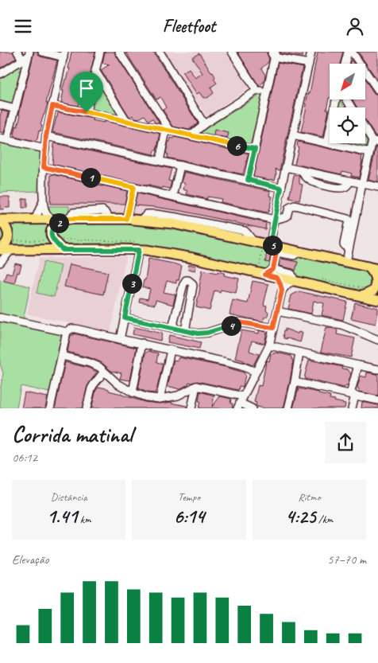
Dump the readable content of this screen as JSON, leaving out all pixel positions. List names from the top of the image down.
{
  "north": "bottom left",
  "page": {
    "header": "Fleetfoot",
    "pins": [
      "6",
      "1",
      "2",
      "5",
      "3",
      "4"
    ],
    "heading": ["Corrida matinal", "06:12"],
    "stats": [
      ["Distância", "1.41 km"],
      ["Tempo", "6:14"],
      ["Ritmo", "4:25 /km"]
    ],
    "chart": ["Elevação", "57–70 m"]
  }
}
